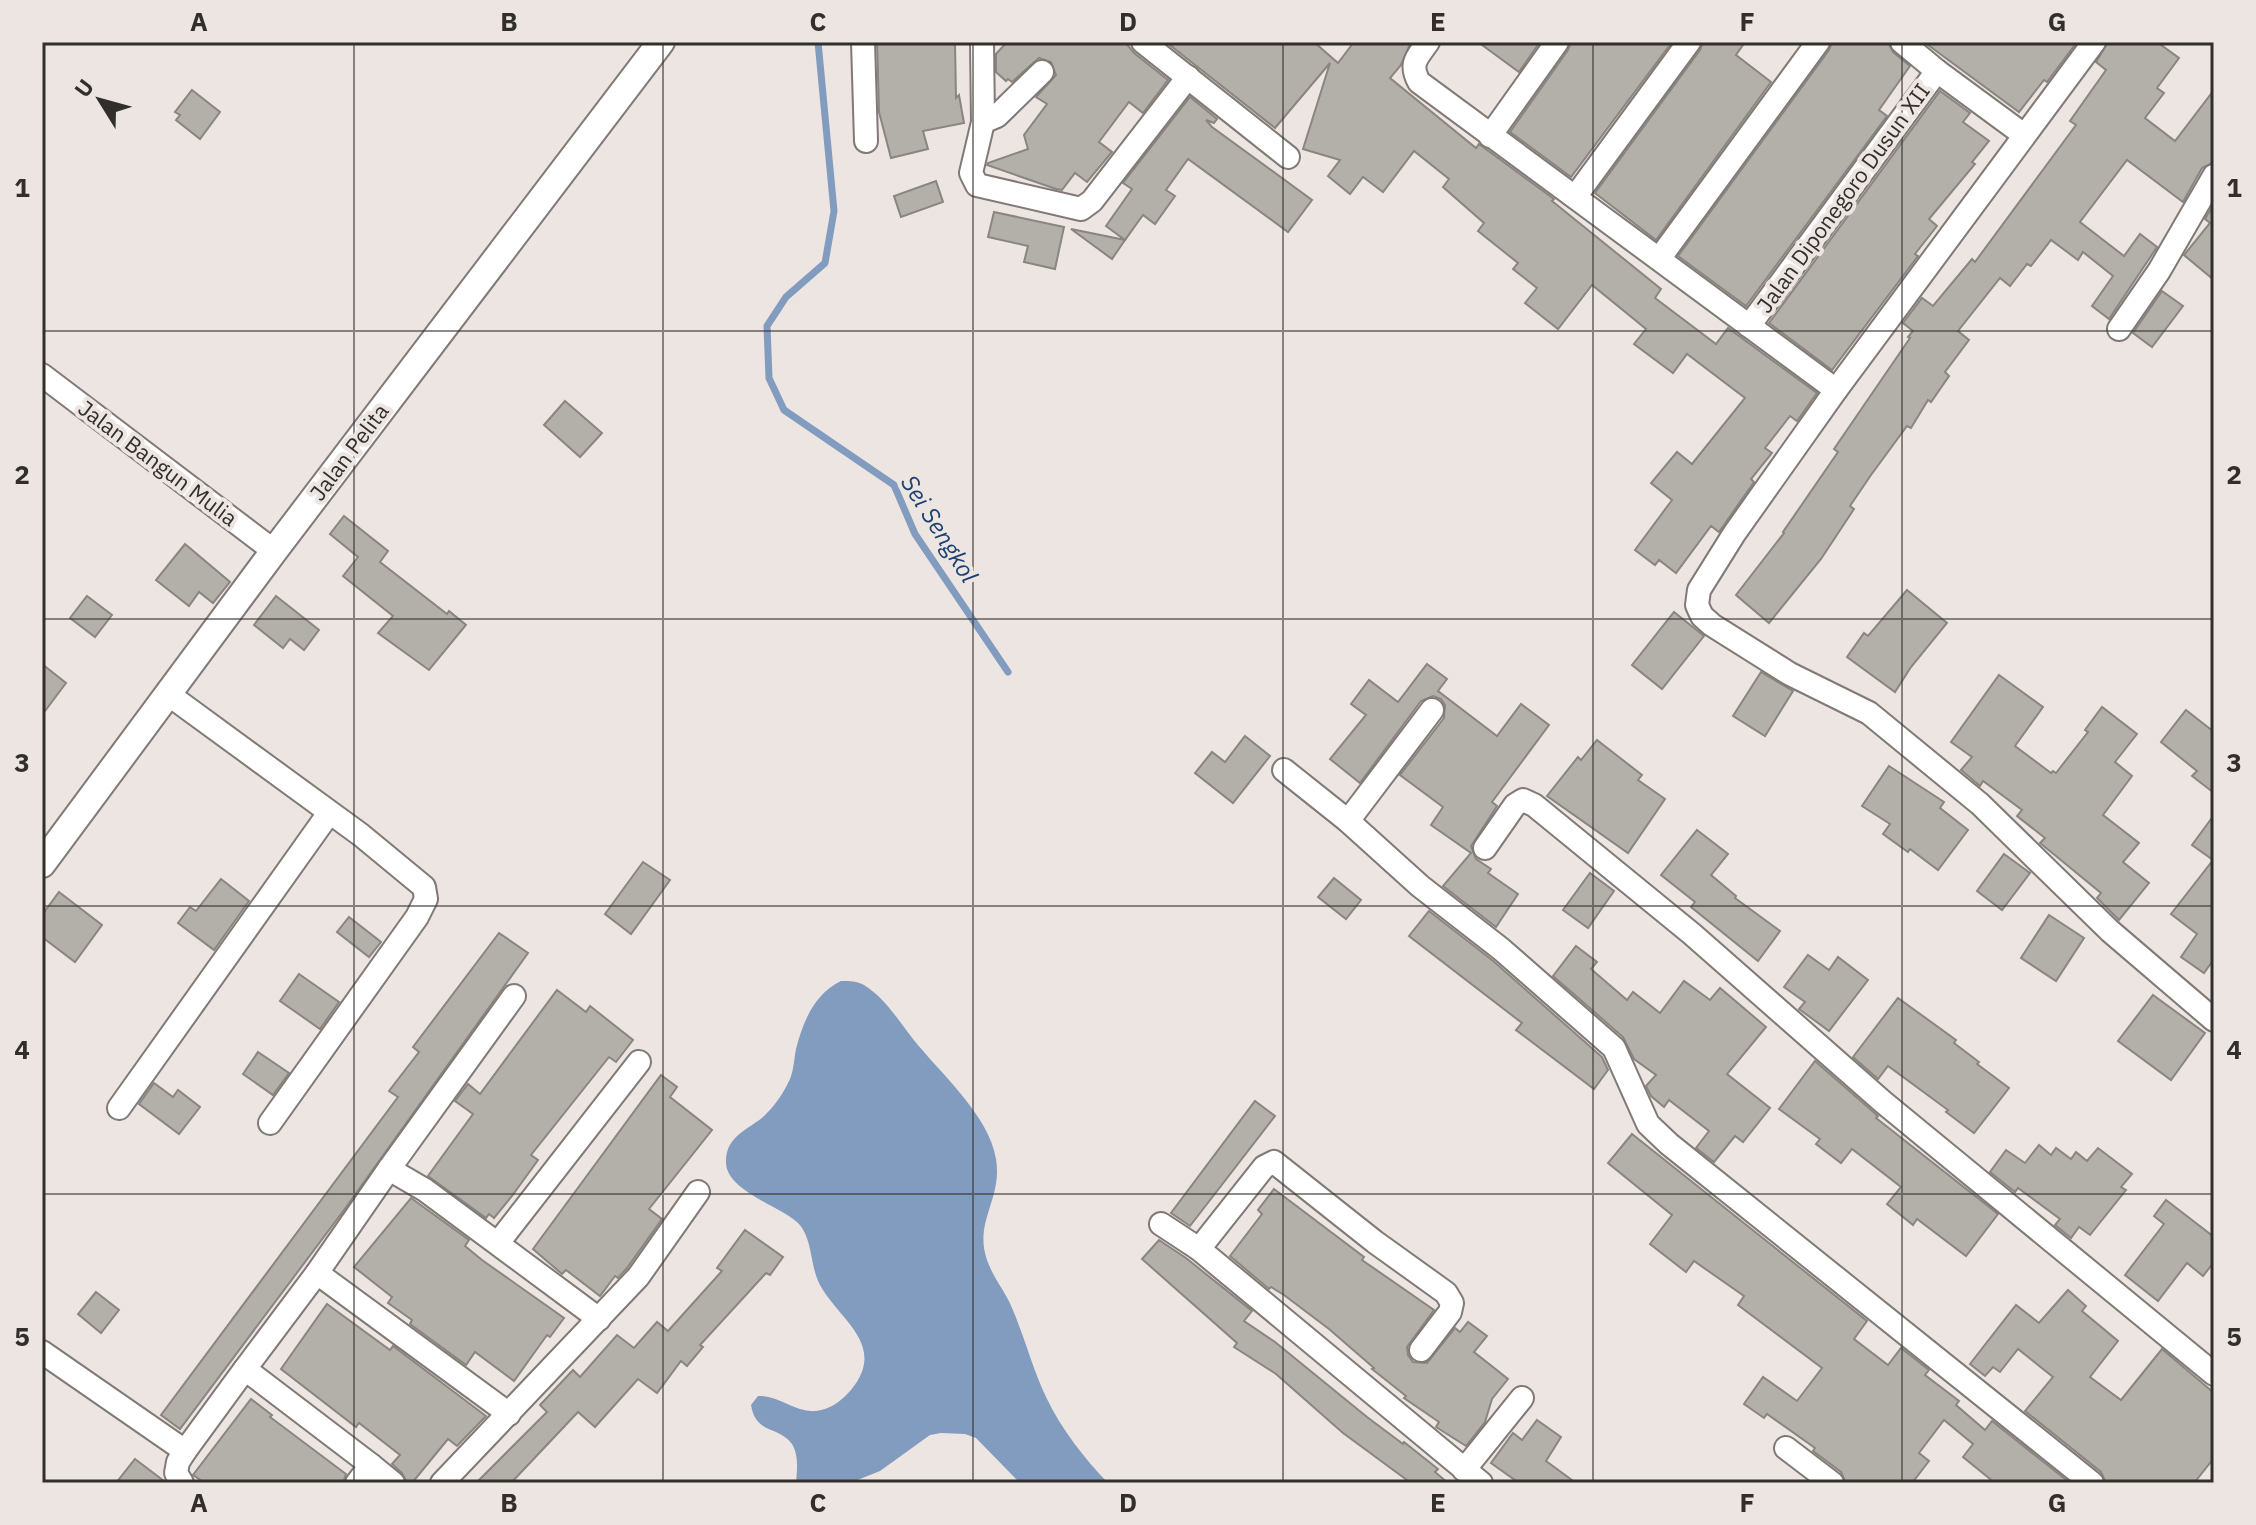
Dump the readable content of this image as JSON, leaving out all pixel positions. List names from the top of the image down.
{
  "streets": {
    "street": ["Jalan Diponegoro Dusun XII", "Jalan Pelita", "Jalan Bangun Mulia"]
  },
  "crossings": [
    ["Jalan Pelita", "Jalan Bangun Mulia"]
  ],
  "water": ["Sei Sengkol"],
  "north": "top left",
  "grid": {
    "columns": [
      "A",
      "B",
      "C",
      "D",
      "E",
      "F",
      "G"
    ],
    "rows": [
      "1",
      "2",
      "3",
      "4",
      "5"
    ]
  }
}
